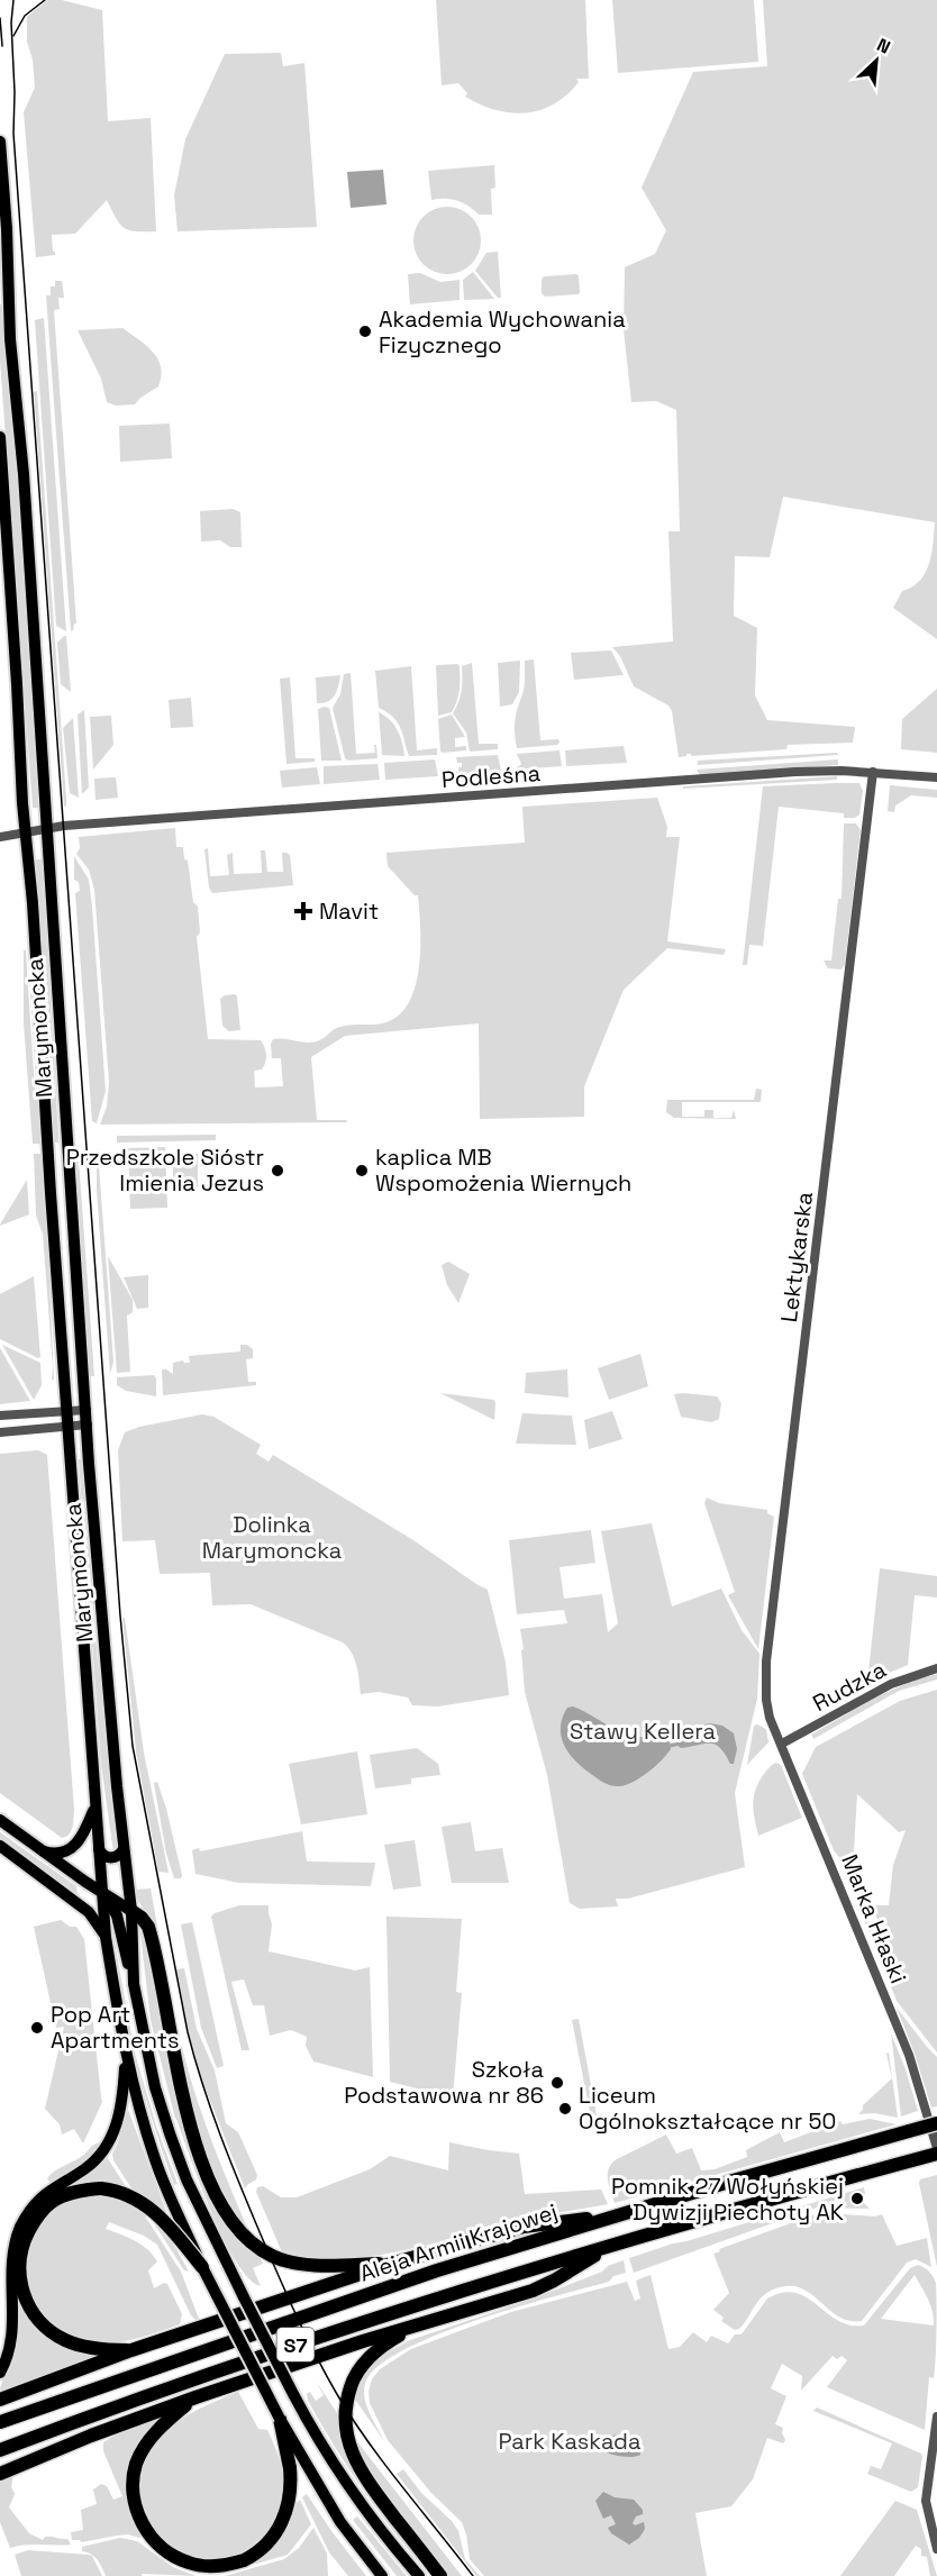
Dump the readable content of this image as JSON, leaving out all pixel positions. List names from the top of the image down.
{
  "streets": {
    "highway": ["Aleja Armii Krajowej", "S7"],
    "main road": ["Marymoncka"],
    "street": [
      "Podleśna",
      "Lektykarska",
      "Rudzka",
      "Marka Hłaski"
    ]
  },
  "crossings": [
    ["Podleśna", "Marymoncka"],
    ["Podleśna", "Lektykarska"],
    ["Lektykarska", "Rudzka"],
    ["Lektykarska", "Marka Hłaski"],
    ["Rudzka", "Marka Hłaski"]
  ],
  "parks": ["Dolinka Marymoncka", "Stawy Kellera", "Park Kaskada"],
  "places": {
    "other": [
      "Akademia Wychowania Fizycznego",
      "Przedszkole Sióstr Imienia Jezus",
      "kaplica MB Wspomożenia Wiernych",
      "Pop Art Apartments",
      "Szkoła Podstawowa nr 86",
      "Liceum Ogólnokształcące nr 50",
      "Pomnik 27 Wołyńskiej Dywizji Piechoty AK"
    ],
    "health": ["Mavit"]
  },
  "north": "top right"
}
